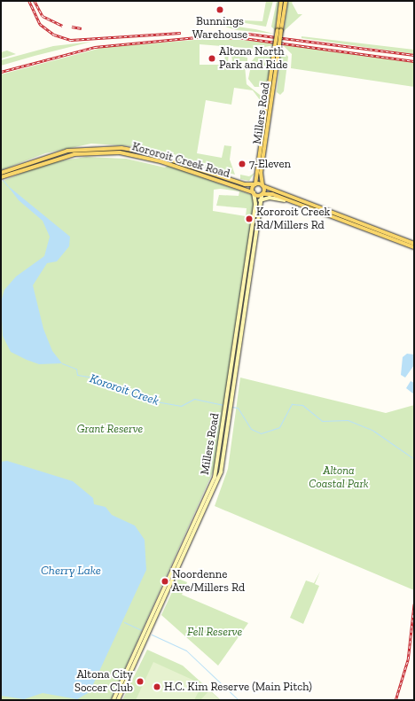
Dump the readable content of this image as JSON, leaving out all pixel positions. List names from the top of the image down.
{
  "streets": {
    "main road": ["Millers Road", "Kororoit Creek Road"]
  },
  "crossings": [
    ["Millers Road", "Kororoit Creek Road"]
  ],
  "water": ["Kororoit Creek", "Cherry Lake"],
  "parks": ["Grant Reserve", "Altona Coastal Park", "Fell Reserve"],
  "places": [
    "Bunnings Warehouse",
    "Altona North Park and Ride",
    "7-Eleven",
    "Kororoit Creek Rd/Millers Rd",
    "Noordenne Ave/Millers Rd",
    "Altona City Soccer Club",
    "H.C. Kim Reserve (Main Pitch)"
  ]
}
